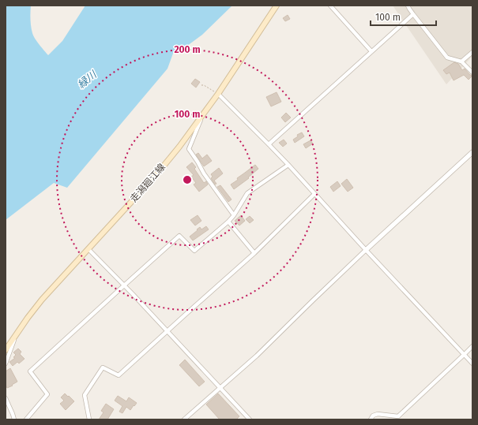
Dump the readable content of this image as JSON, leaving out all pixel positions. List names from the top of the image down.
{
  "streets": {
    "main road": ["走潟廻江線"]
  },
  "water": ["緑川"],
  "scale_bar": "100 m",
  "rings": ["200 m", "100 m"]
}
